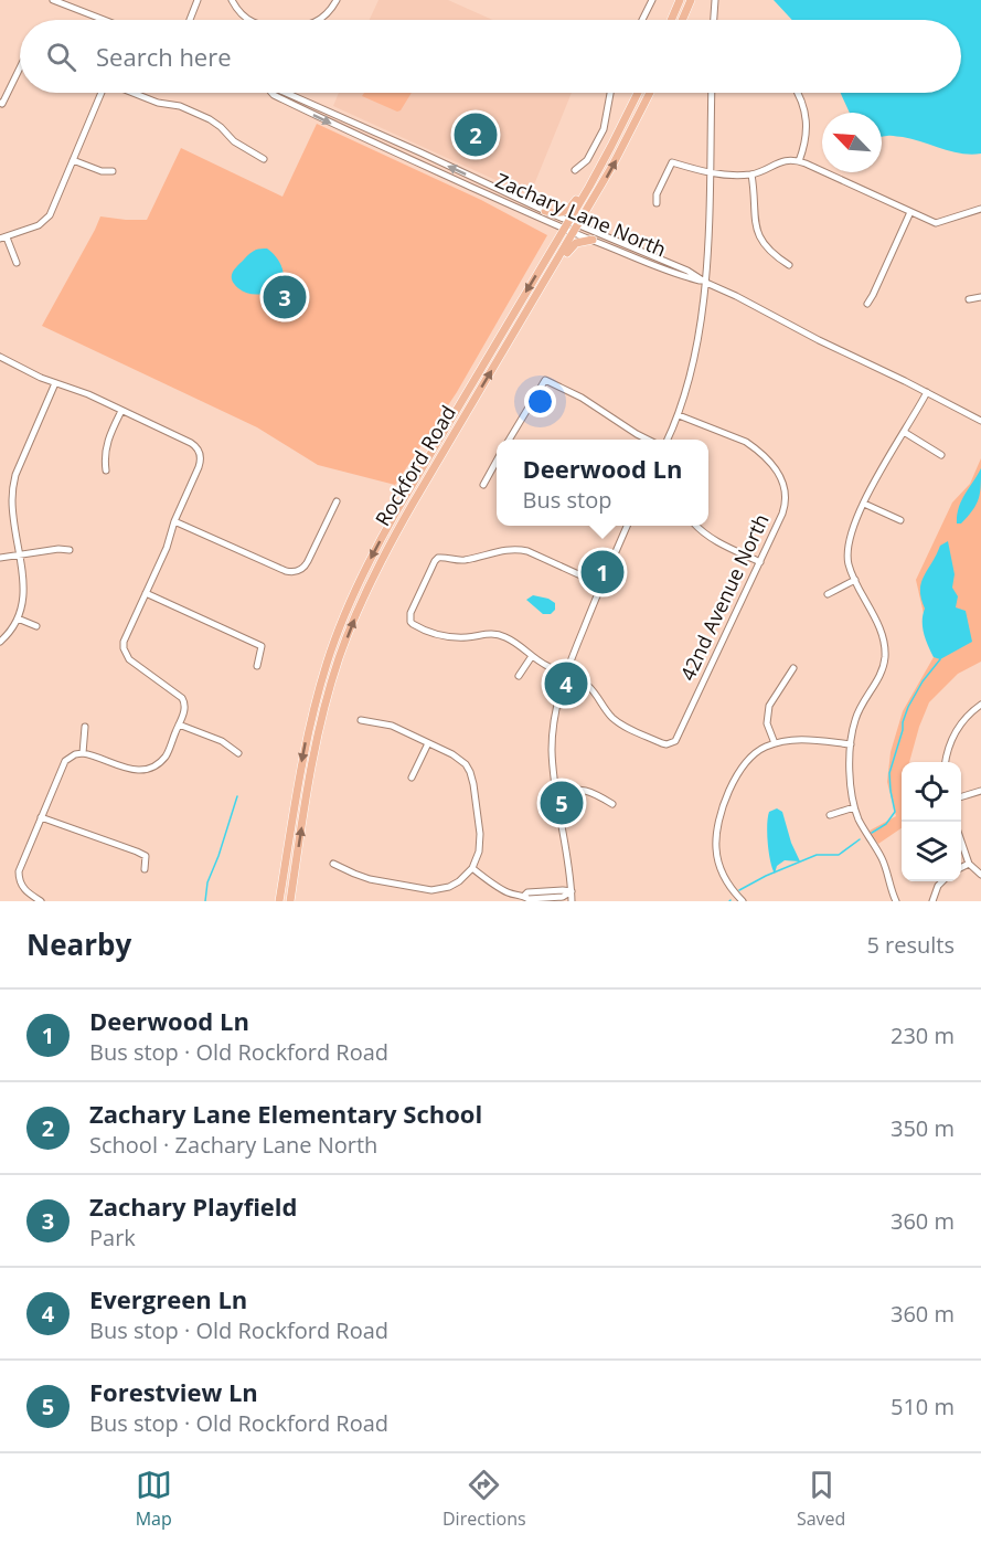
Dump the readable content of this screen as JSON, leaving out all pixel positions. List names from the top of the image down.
{
  "streets": {
    "main road": ["Rockford Road"],
    "street": ["Zachary Lane North", "42nd Avenue North"]
  },
  "crossings": [
    ["Zachary Lane North", "Rockford Road"]
  ],
  "north": "top left",
  "page": {
    "search": "Search here",
    "pins": [
      "2",
      "3",
      "1",
      "4",
      "5"
    ],
    "popup": ["Deerwood Ln", "Bus stop"],
    "heading": ["Nearby", "5 results"],
    "list": [
      {
        "mark": "1",
        "name": "Deerwood Ln",
        "note": "Bus stop · Old Rockford Road",
        "value": "230 m"
      },
      {
        "mark": "2",
        "name": "Zachary Lane Elementary School",
        "note": "School · Zachary Lane North",
        "value": "350 m"
      },
      {
        "mark": "3",
        "name": "Zachary Playfield",
        "note": "Park",
        "value": "360 m"
      },
      {
        "mark": "4",
        "name": "Evergreen Ln",
        "note": "Bus stop · Old Rockford Road",
        "value": "360 m"
      },
      {
        "mark": "5",
        "name": "Forestview Ln",
        "note": "Bus stop · Old Rockford Road",
        "value": "510 m"
      }
    ],
    "nav": ["Map", "Directions", "Saved"]
  }
}
